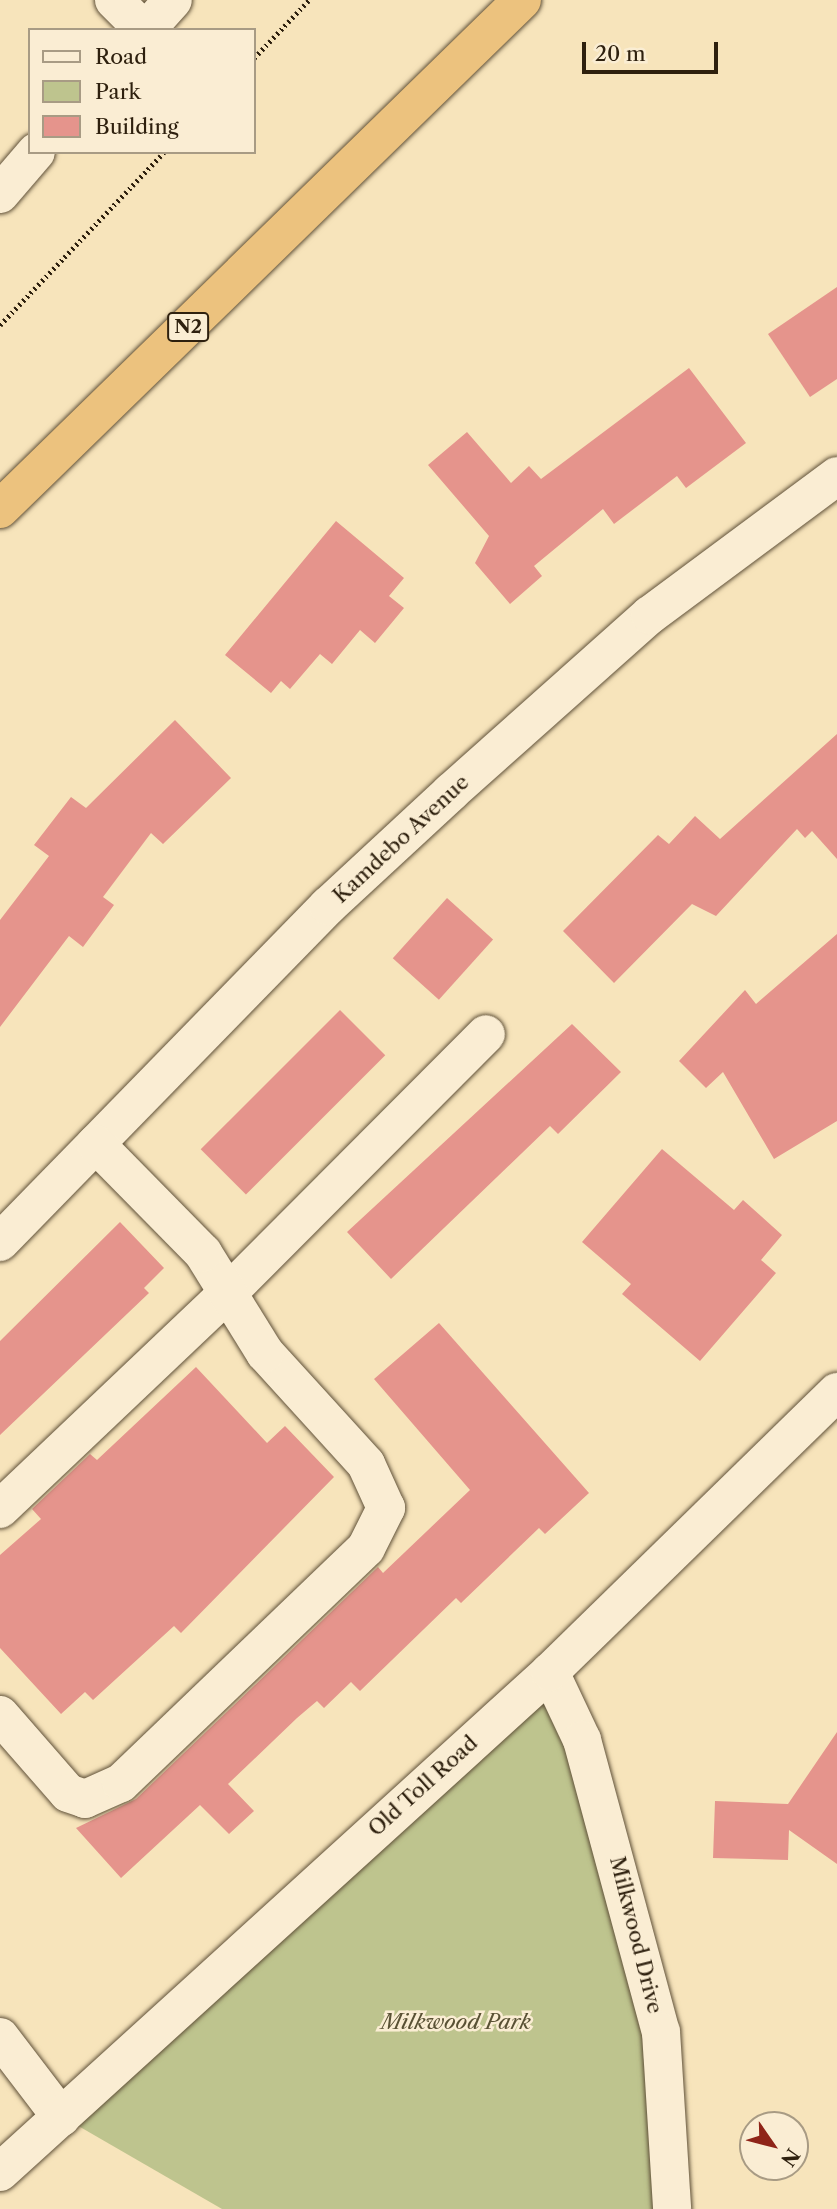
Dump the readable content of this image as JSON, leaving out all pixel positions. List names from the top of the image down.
{
  "streets": {
    "highway": ["N2"],
    "street": ["Kamdebo Avenue", "Old Toll Road", "Milkwood Drive"]
  },
  "crossings": [
    ["Old Toll Road", "Milkwood Drive"]
  ],
  "parks": ["Milkwood Park"],
  "legend": ["Road", "Park", "Building"],
  "scale_bar": "20 m",
  "north": "bottom right"
}
